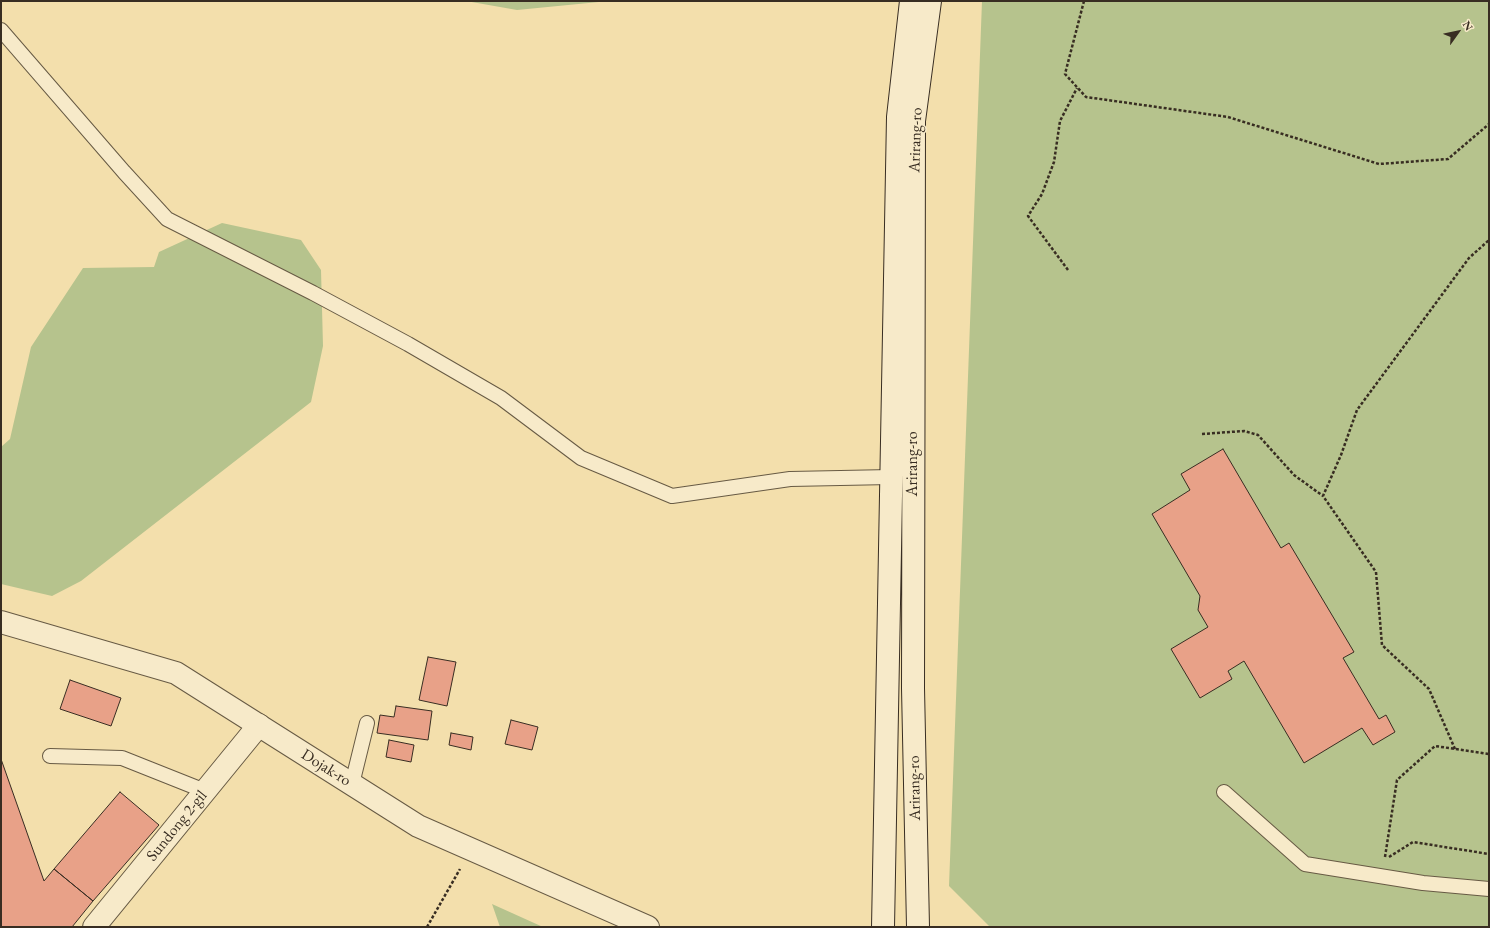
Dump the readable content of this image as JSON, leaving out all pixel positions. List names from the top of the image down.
{
  "streets": {
    "main road": ["Arirang-ro", "Dojak-ro", "Sundong 2-gil"]
  },
  "crossings": [
    ["Dojak-ro", "Sundong 2-gil"]
  ],
  "north": "top right"
}
